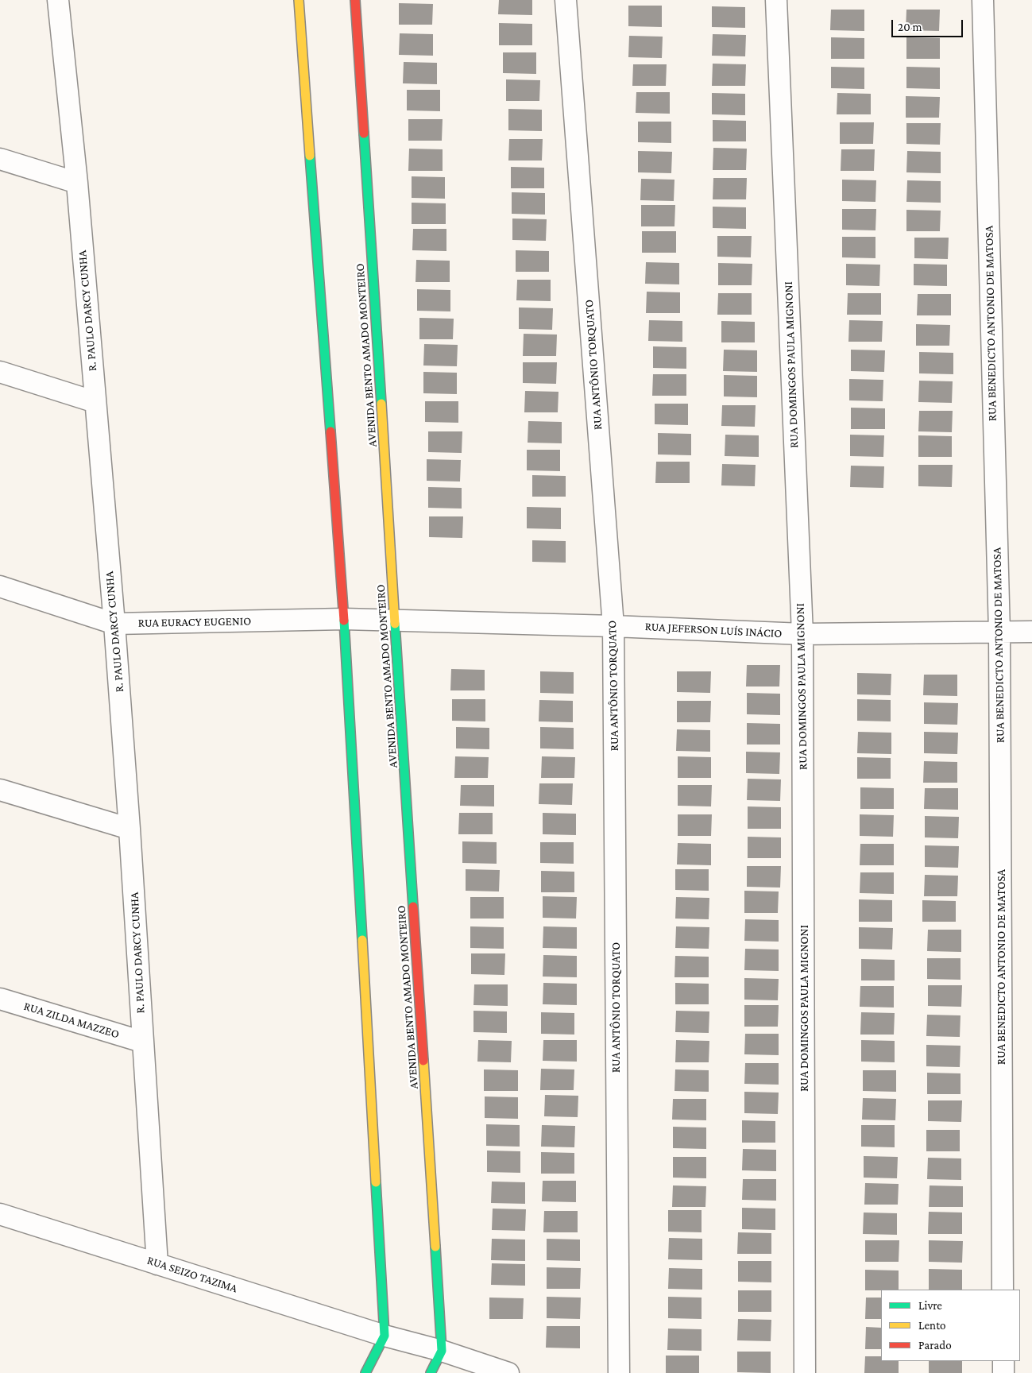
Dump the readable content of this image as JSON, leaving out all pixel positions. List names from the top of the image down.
{
  "streets": {
    "street": [
      "R. PAULO DARCY CUNHA",
      "RUA BENEDICTO ANTONIO DE MATOSA",
      "AVENIDA BENTO AMADO MONTEIRO",
      "RUA ANTÔNIO TORQUATO",
      "RUA DOMINGOS PAULA MIGNONI",
      "RUA EURACY EUGENIO",
      "RUA JEFERSON LUÍS INÁCIO",
      "RUA ZILDA MAZZEO",
      "RUA SEIZO TAZIMA"
    ]
  },
  "crossings": [
    ["R. PAULO DARCY CUNHA", "RUA EURACY EUGENIO"],
    ["R. PAULO DARCY CUNHA", "RUA ZILDA MAZZEO"],
    ["R. PAULO DARCY CUNHA", "RUA SEIZO TAZIMA"],
    ["RUA BENEDICTO ANTONIO DE MATOSA", "RUA JEFERSON LUÍS INÁCIO"],
    ["AVENIDA BENTO AMADO MONTEIRO", "RUA EURACY EUGENIO"],
    ["AVENIDA BENTO AMADO MONTEIRO", "RUA JEFERSON LUÍS INÁCIO"],
    ["AVENIDA BENTO AMADO MONTEIRO", "RUA SEIZO TAZIMA"],
    ["RUA ANTÔNIO TORQUATO", "RUA JEFERSON LUÍS INÁCIO"],
    ["RUA DOMINGOS PAULA MIGNONI", "RUA JEFERSON LUÍS INÁCIO"],
    ["RUA EURACY EUGENIO", "RUA JEFERSON LUÍS INÁCIO"]
  ],
  "legend": ["Livre", "Lento", "Parado"],
  "scale_bar": "20 m"
}
